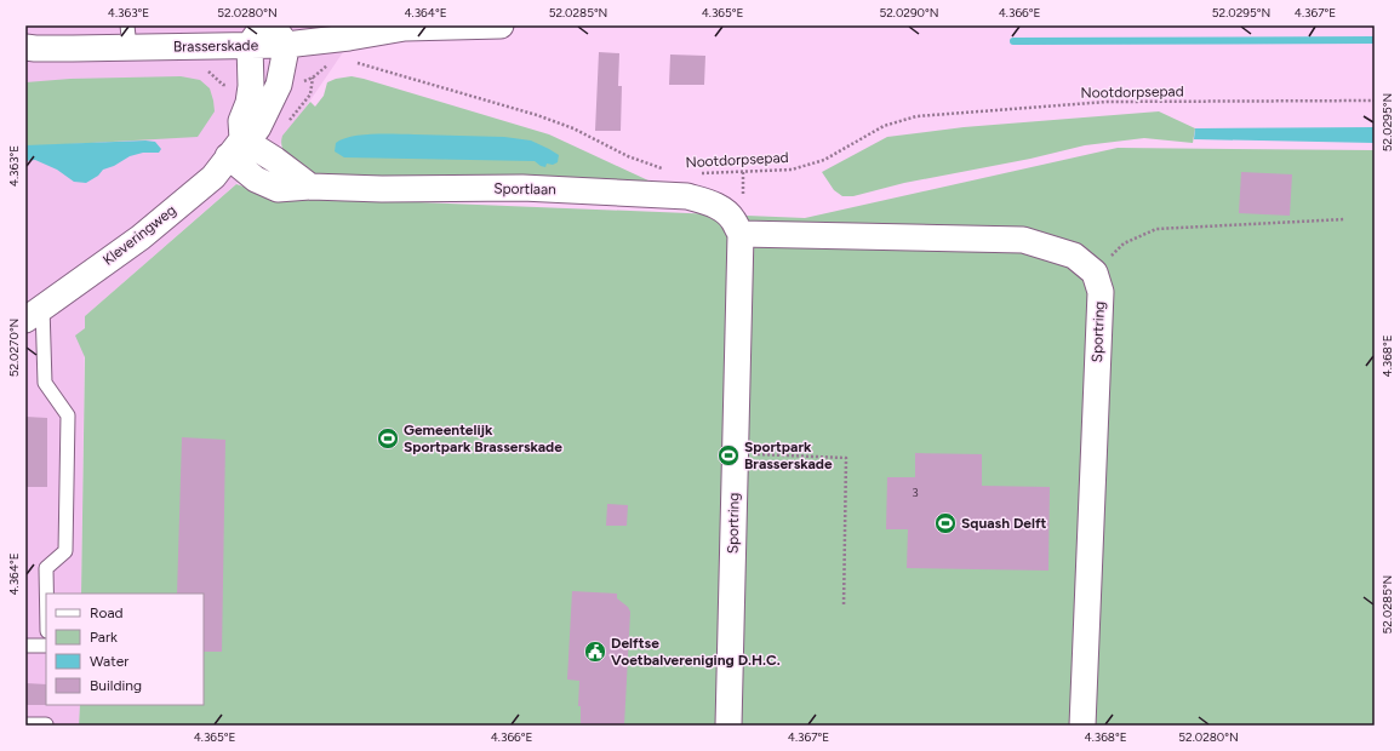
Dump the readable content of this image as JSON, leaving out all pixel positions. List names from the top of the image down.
{
  "streets": {
    "street": [
      "Brasserskade",
      "Sportlaan",
      "Kleveringweg",
      "Sportring"
    ],
    "path": ["Nootdorpsepad"]
  },
  "crossings": [
    ["Brasserskade", "Kleveringweg"],
    ["Sportlaan", "Kleveringweg"],
    ["Sportlaan", "Sportring"]
  ],
  "places": {
    "sports": ["Gemeentelijk Sportpark Brasserskade", "Sportpark Brasserskade", "Squash Delft"],
    "public building": ["Delftse Voetbalvereniging D.H.C."]
  },
  "house_numbers": ["3"],
  "legend": [
    "Road",
    "Park",
    "Water",
    "Building"
  ],
  "coordinates": [
    "4.363°E",
    "52.0280°N",
    "4.364°E",
    "52.0285°N",
    "4.365°E",
    "52.0290°N",
    "4.366°E",
    "52.0295°N",
    "4.367°E",
    "52.0270°N",
    "4.368°E"
  ]
}
